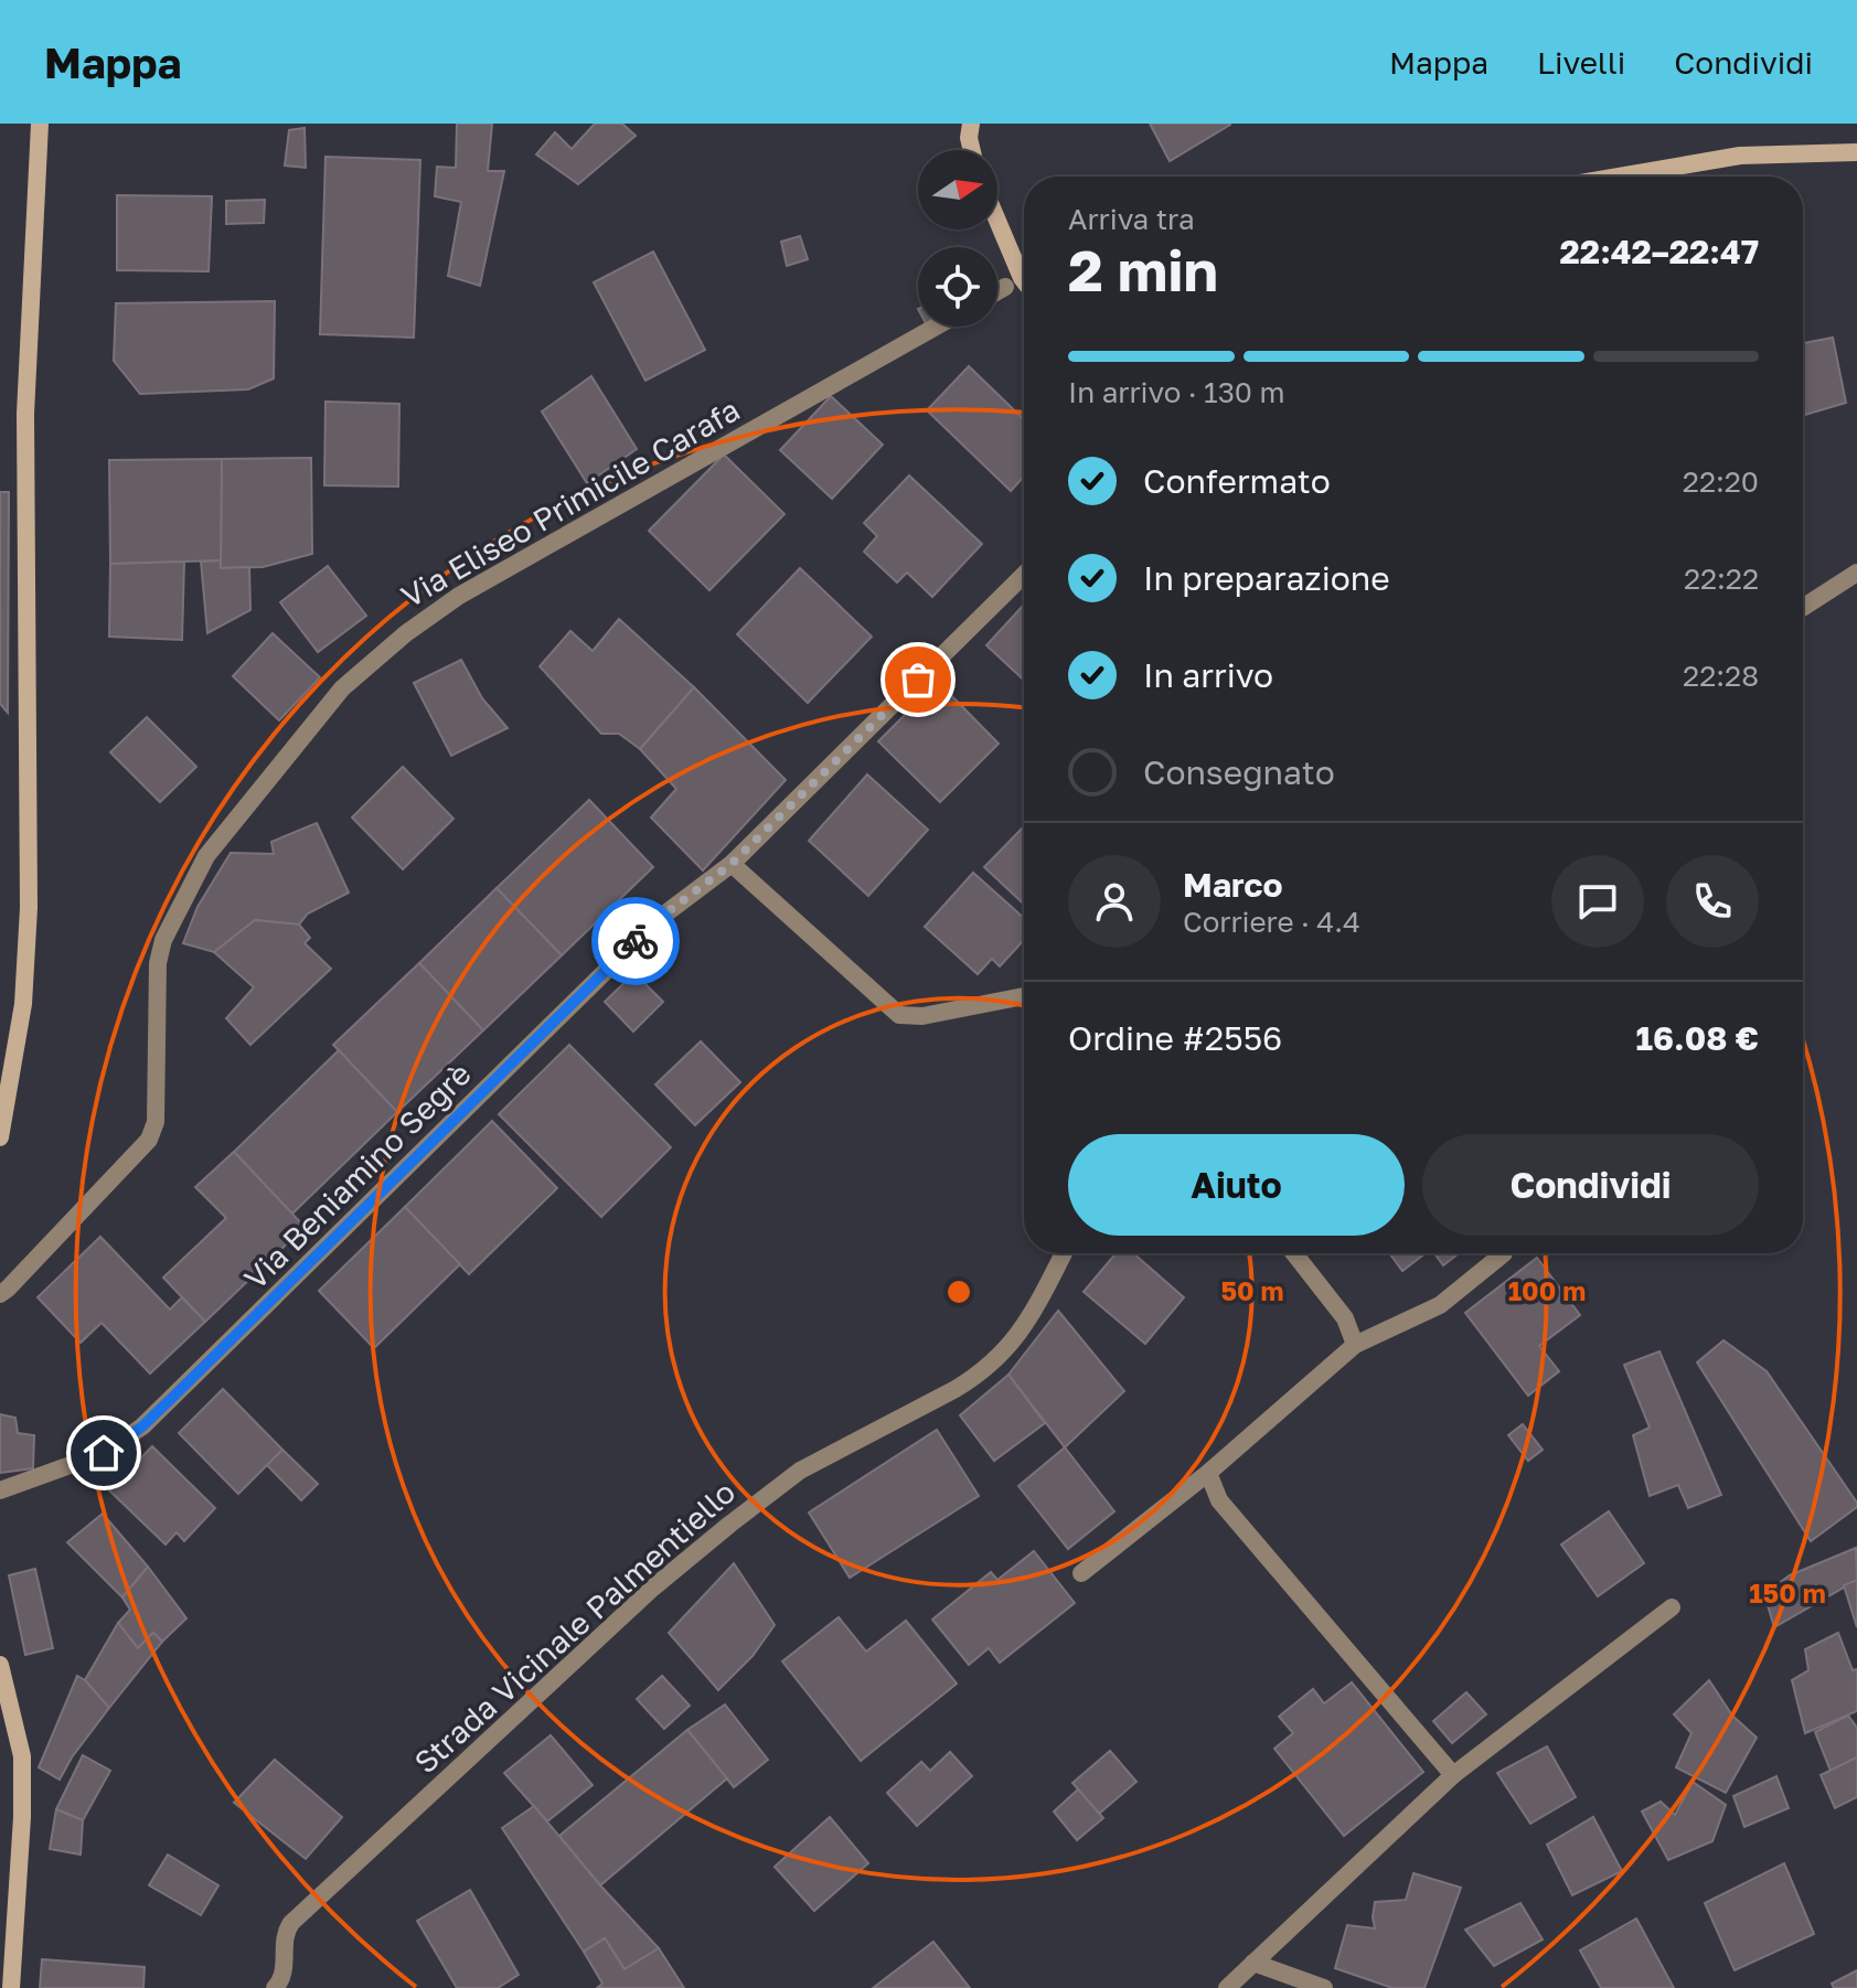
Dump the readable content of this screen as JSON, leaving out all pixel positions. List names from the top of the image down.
{
  "streets": {
    "street": ["Via Eliseo Primicile Carafa", "Via Beniamino Segrè", "Strada Vicinale Palmentiello"]
  },
  "north": "right",
  "page": {
    "header": "Mappa",
    "nav": ["Mappa", "Livelli", "Condividi"],
    "heading": ["2 min", "Arriva tra", "22:42–22:47"],
    "panel": [
      "Marco",
      "Corriere · 4.4",
      "Ordine #2556",
      "16.08 €"
    ],
    "bar": "In arrivo · 130 m",
    "list": [
      ["Confermato", "22:20"],
      ["In preparazione", "22:22"],
      ["In arrivo", "22:28"],
      "Consegnato"
    ],
    "buttons": ["Aiuto", "Condividi"]
  },
  "rings": ["50 m", "100 m", "150 m"]
}
